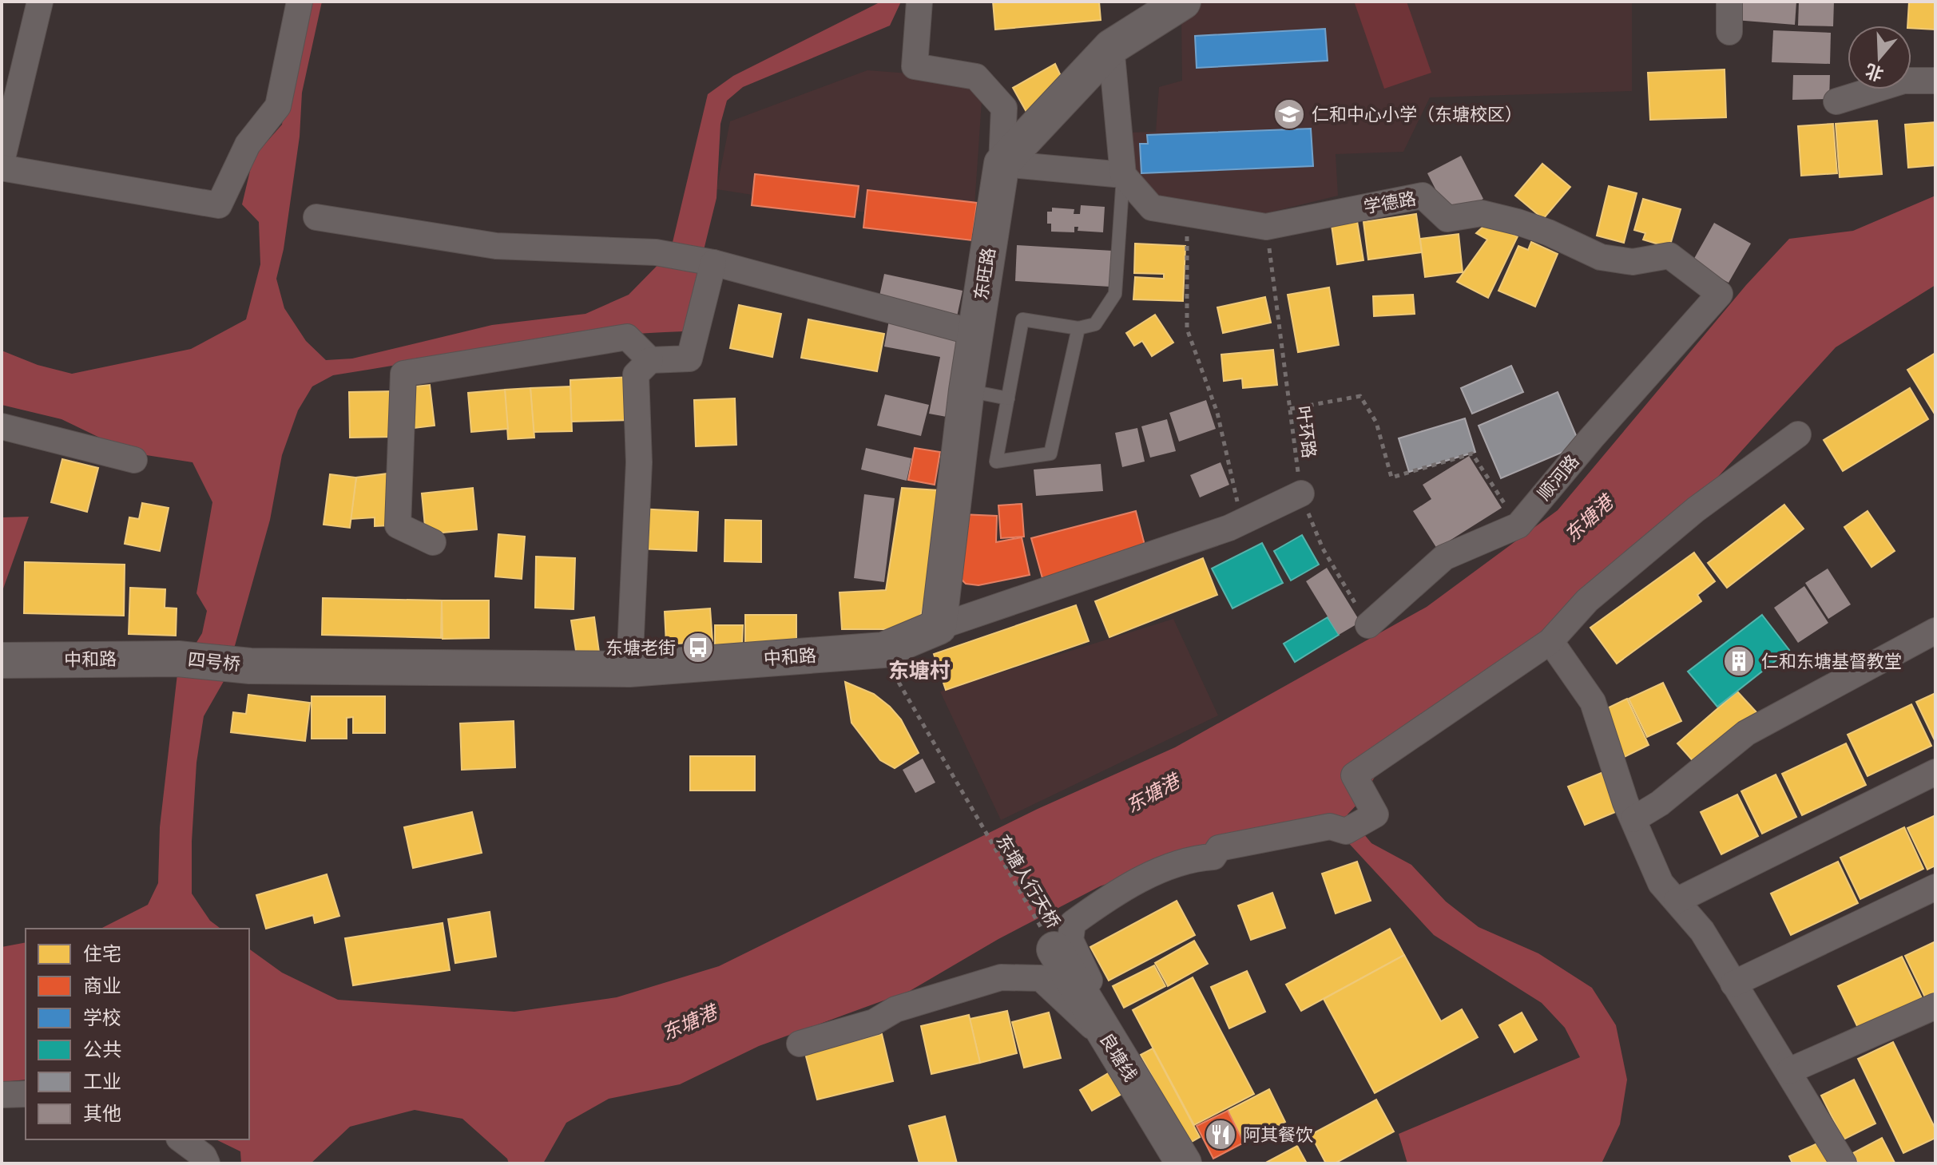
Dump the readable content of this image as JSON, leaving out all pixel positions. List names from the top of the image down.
{
  "streets": {
    "street": [
      "学德路",
      "东旺路",
      "顺河路",
      "中和路",
      "四号桥",
      "良塘线"
    ],
    "path": ["叶环路", "东塘人行天桥"]
  },
  "crossings": [
    ["学德路", "叶环路"],
    ["学德路", "顺河路"],
    ["东旺路", "中和路"],
    ["叶环路", "顺河路"],
    ["叶环路", "中和路"],
    ["中和路", "四号桥"],
    ["中和路", "东塘人行天桥"],
    ["东塘人行天桥", "良塘线"]
  ],
  "districts": ["东塘村"],
  "water": ["东塘港"],
  "places": {
    "school or university": ["仁和中心小学（东塘校区）"],
    "bus stop": ["东塘老街"],
    "building": ["仁和东塘基督教堂"],
    "restaurant": ["阿其餐饮"]
  },
  "legend": [
    "住宅",
    "商业",
    "学校",
    "公共",
    "工业",
    "其他"
  ],
  "north": "bottom"
}
